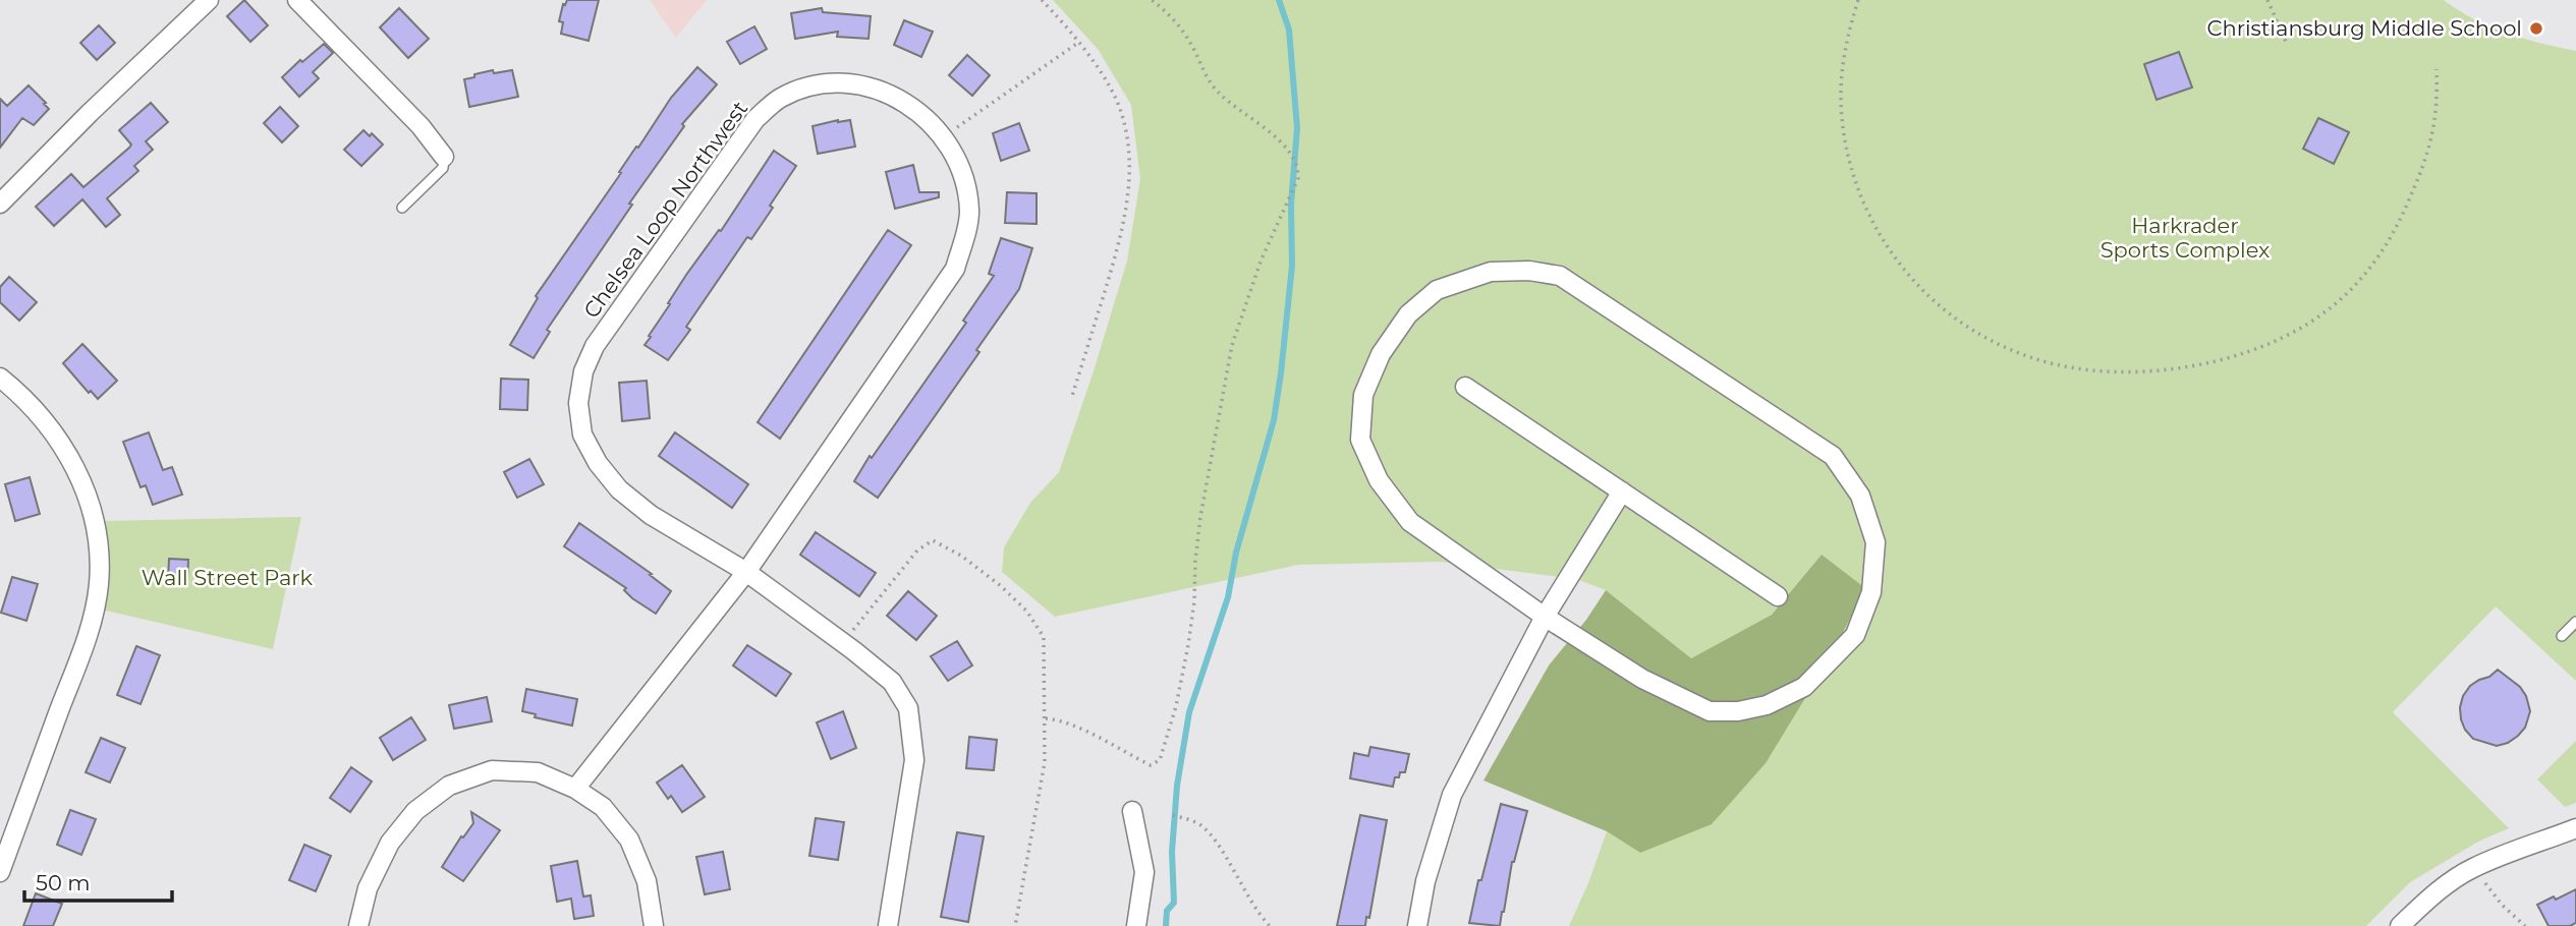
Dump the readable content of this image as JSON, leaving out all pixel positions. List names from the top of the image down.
{
  "streets": {
    "street": ["Chelsea Loop Northwest"]
  },
  "parks": ["Harkrader Sports Complex", "Wall Street Park"],
  "places": ["Christiansburg Middle School"],
  "scale_bar": "50 m"
}
